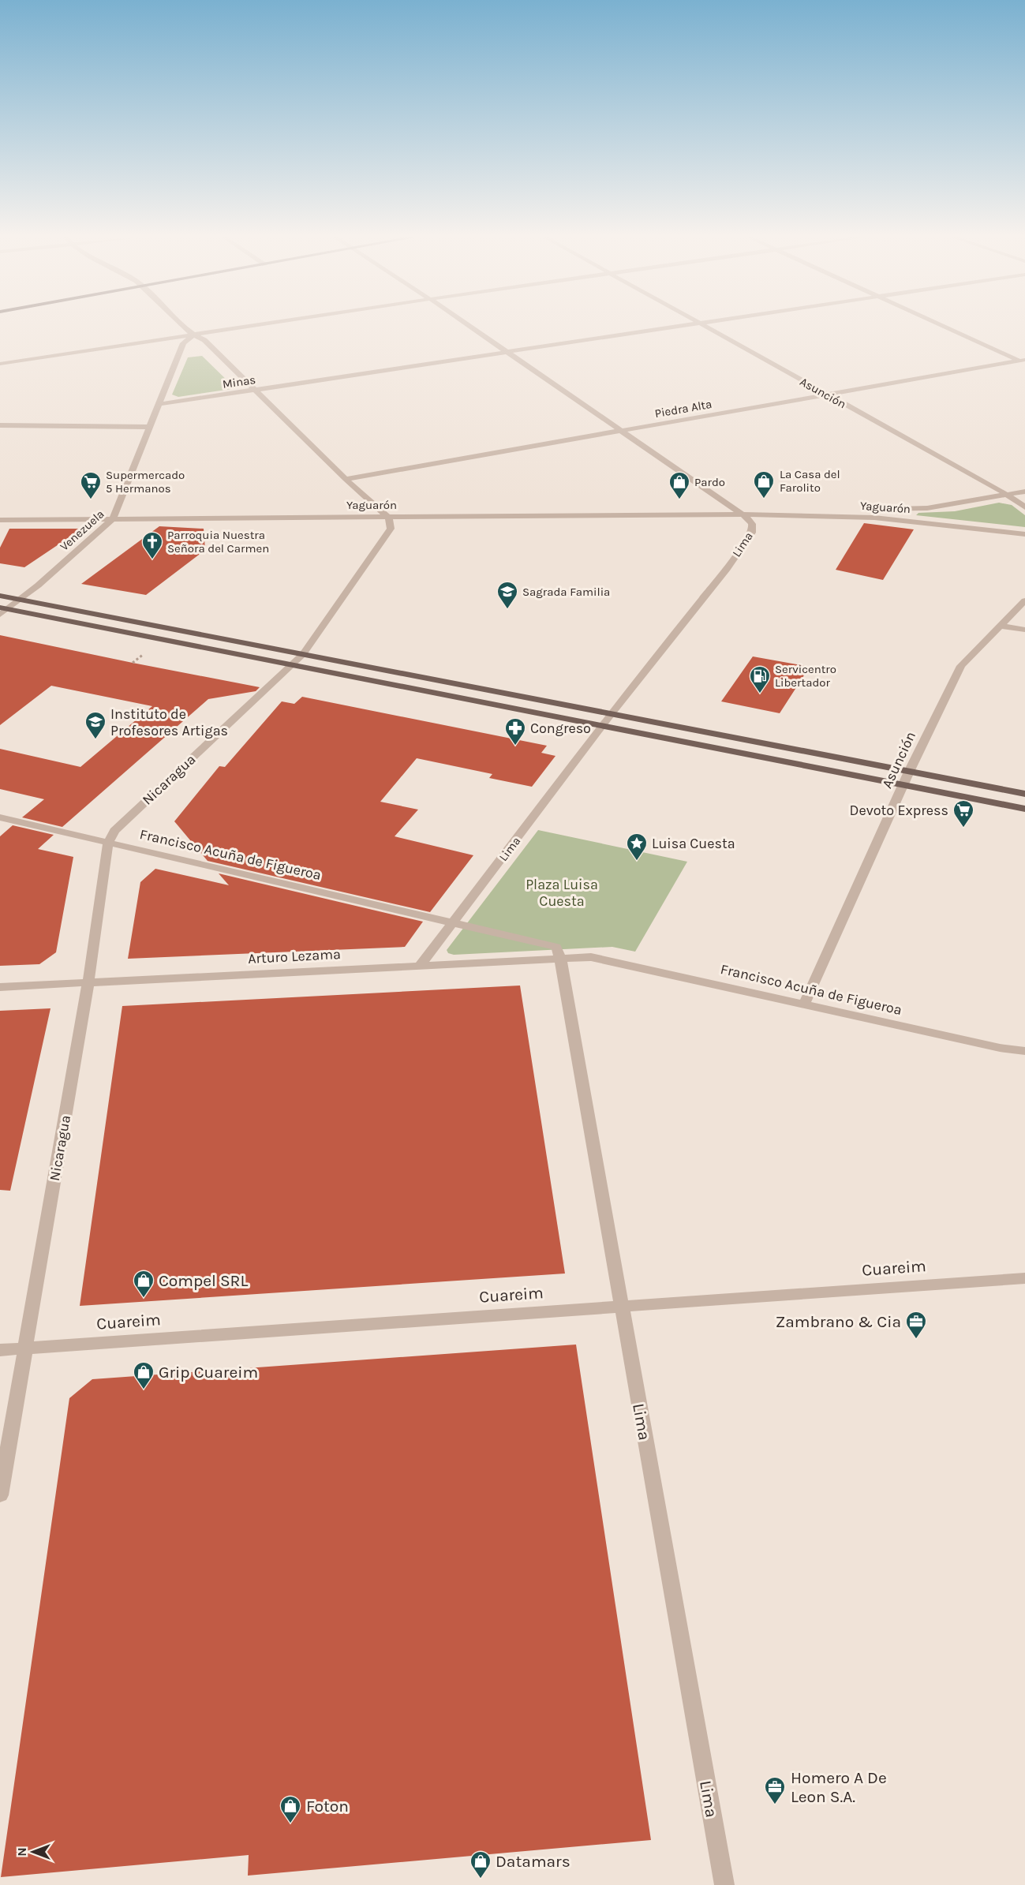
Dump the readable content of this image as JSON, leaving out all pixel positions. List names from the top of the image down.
{
  "streets": {
    "street": [
      "Minas",
      "Asunción",
      "Piedra Alta",
      "Yaguarón",
      "Venezuela",
      "Lima",
      "Nicaragua",
      "Francisco Acuña de Figueroa",
      "Arturo Lezama",
      "Cuareim"
    ]
  },
  "crossings": [
    ["Minas", "Venezuela"],
    ["Minas", "Lima"],
    ["Asunción", "Piedra Alta"],
    ["Asunción", "Yaguarón"],
    ["Asunción", "Francisco Acuña de Figueroa"],
    ["Piedra Alta", "Lima"],
    ["Yaguarón", "Venezuela"],
    ["Yaguarón", "Lima"],
    ["Yaguarón", "Nicaragua"],
    ["Lima", "Francisco Acuña de Figueroa"],
    ["Lima", "Arturo Lezama"],
    ["Lima", "Cuareim"],
    ["Nicaragua", "Francisco Acuña de Figueroa"],
    ["Nicaragua", "Arturo Lezama"],
    ["Nicaragua", "Cuareim"],
    ["Francisco Acuña de Figueroa", "Arturo Lezama"]
  ],
  "parks": ["Plaza Luisa Cuesta"],
  "places": {
    "shop": [
      "La Casa del Farolito",
      "Pardo",
      "Compel SRL",
      "Grip Cuareim",
      "Foton",
      "Datamars"
    ],
    "supermarket": ["Supermercado 5 Hermanos", "Devoto Express"],
    "church": ["Parroquia Nuestra Señora del Carmen"],
    "school or university": ["Sagrada Familia", "Instituto de Profesores Artigas"],
    "fuel station": ["Servicentro Libertador"],
    "pharmacy": ["Congreso"],
    "place": ["Luisa Cuesta"],
    "office": ["Zambrano & Cia", "Homero A De Leon S.A."]
  },
  "north": "left"
}
